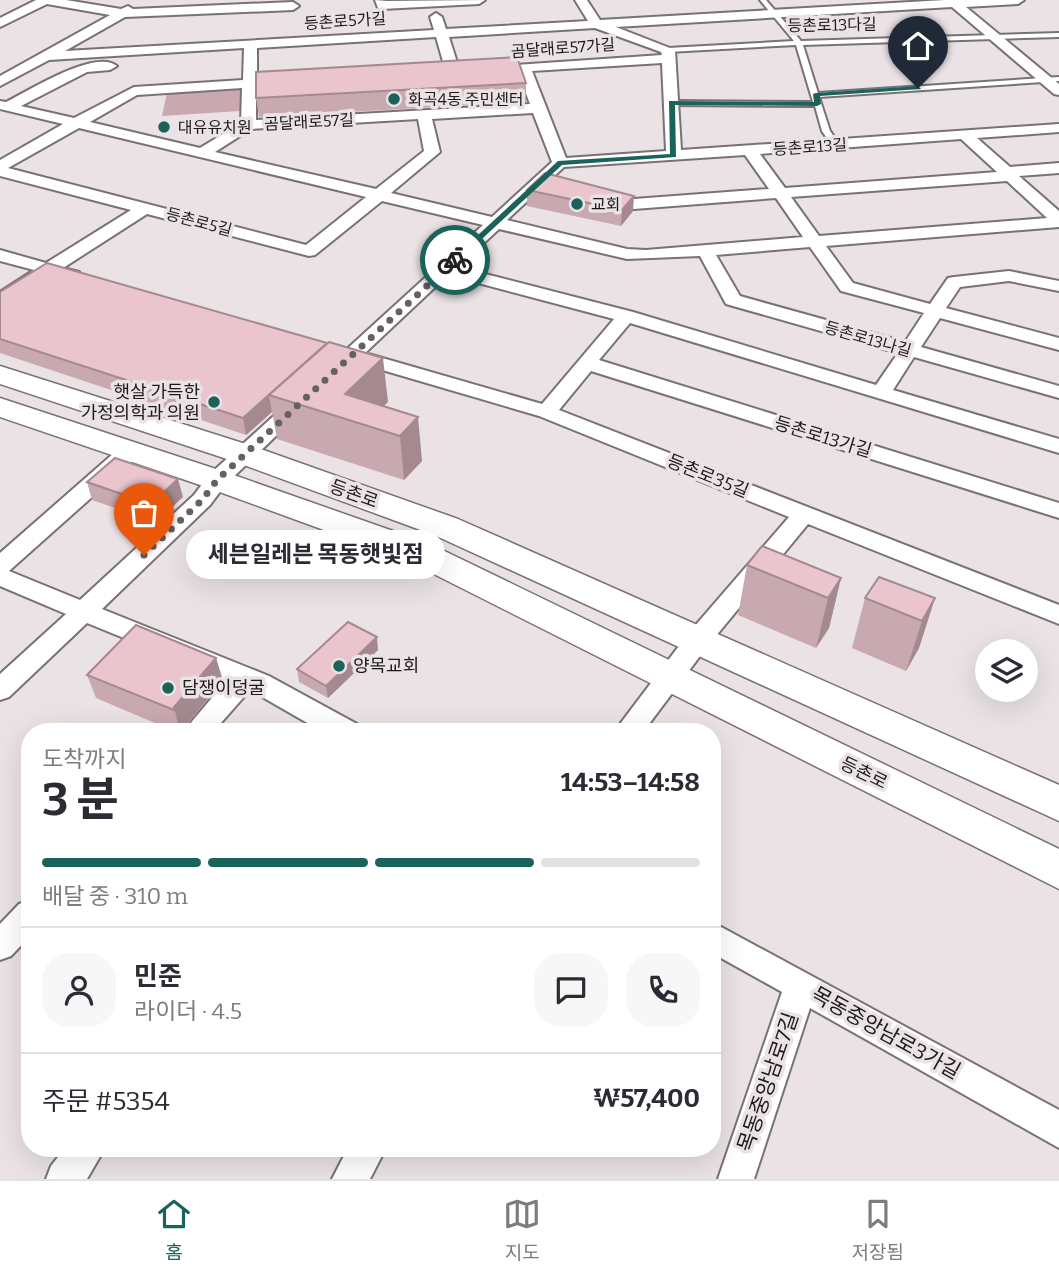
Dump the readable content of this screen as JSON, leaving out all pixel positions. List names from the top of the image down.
{
  "streets": {
    "main road": ["등촌로"],
    "street": [
      "등촌로5가길",
      "등촌로13다길",
      "곰달래로57가길",
      "곰달래로57길",
      "등촌로13길",
      "등촌로5길",
      "등촌로13나길",
      "등촌로13가길",
      "등촌로35길",
      "목동중앙남로3가길",
      "목동중앙남로7길"
    ]
  },
  "crossings": [
    ["등촌로5가길", "등촌로13다길"],
    ["등촌로5가길", "곰달래로57가길"],
    ["등촌로13다길", "곰달래로57가길"],
    ["목동중앙남로3가길", "목동중앙남로7길"]
  ],
  "places": [
    "화곡4동 주민센터",
    "대유유치원",
    "교회",
    "햇살 가득한 가정의학과 의원",
    "세븐일레븐 목동햇빛점",
    "양목교회",
    "담쟁이덩굴"
  ],
  "page": {
    "bubble": "세븐일레븐 목동햇빛점",
    "heading": ["3 분", "도착까지", "14:53–14:58"],
    "panel": [
      "민준",
      "라이더 · 4.5",
      "주문 #5354",
      "₩57,400"
    ],
    "bar": "배달 중 · 310 m",
    "tabs": ["홈", "지도", "저장됨"]
  }
}
